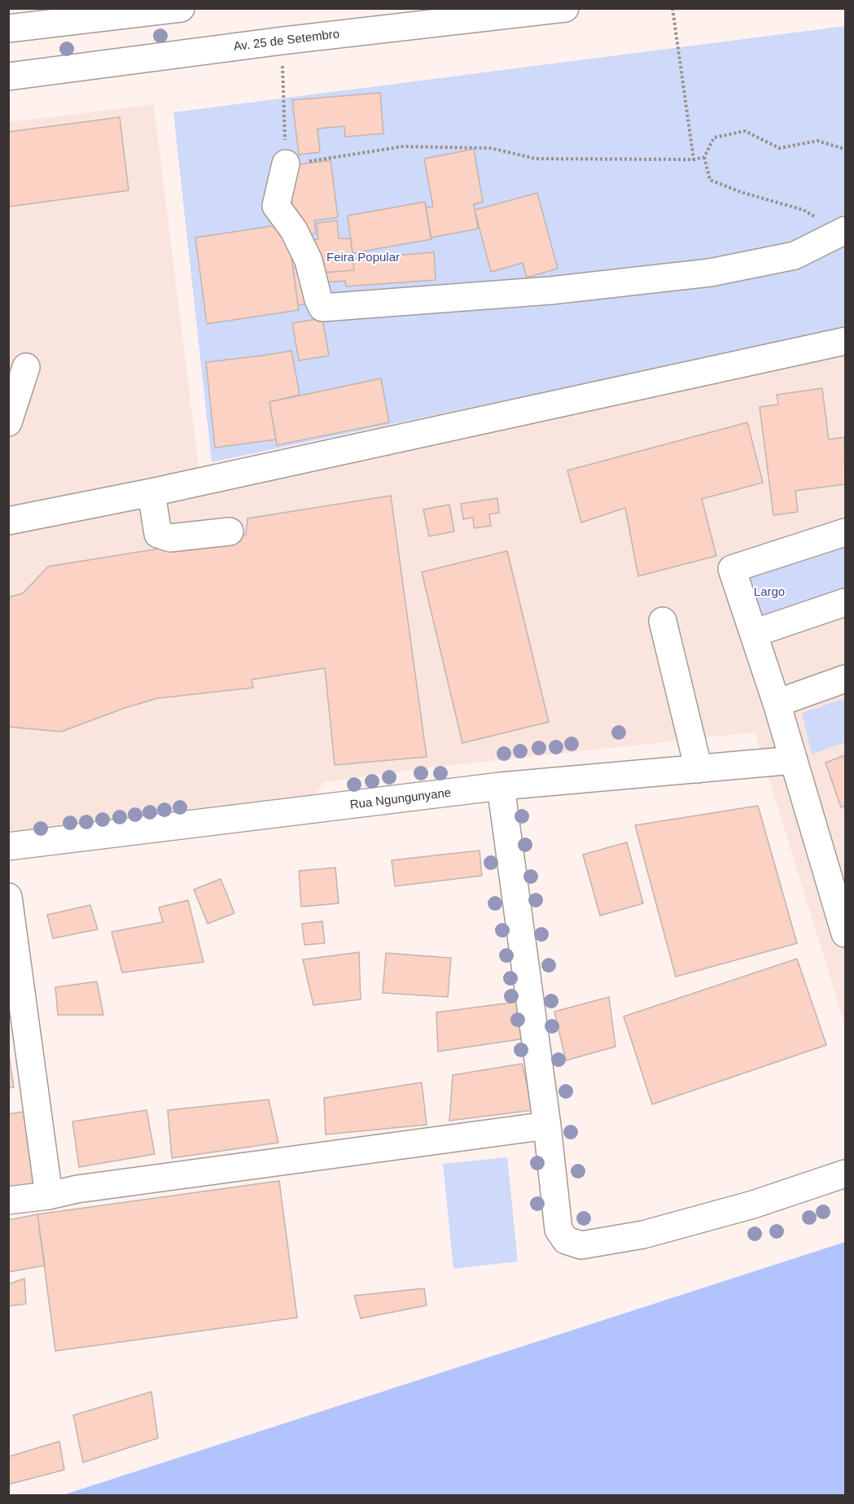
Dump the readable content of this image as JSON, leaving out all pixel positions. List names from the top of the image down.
{
  "streets": {
    "street": ["Av. 25 de Setembro", "Rua Ngungunyane"]
  },
  "parks": ["Feira Popular", "Largo"]
}
